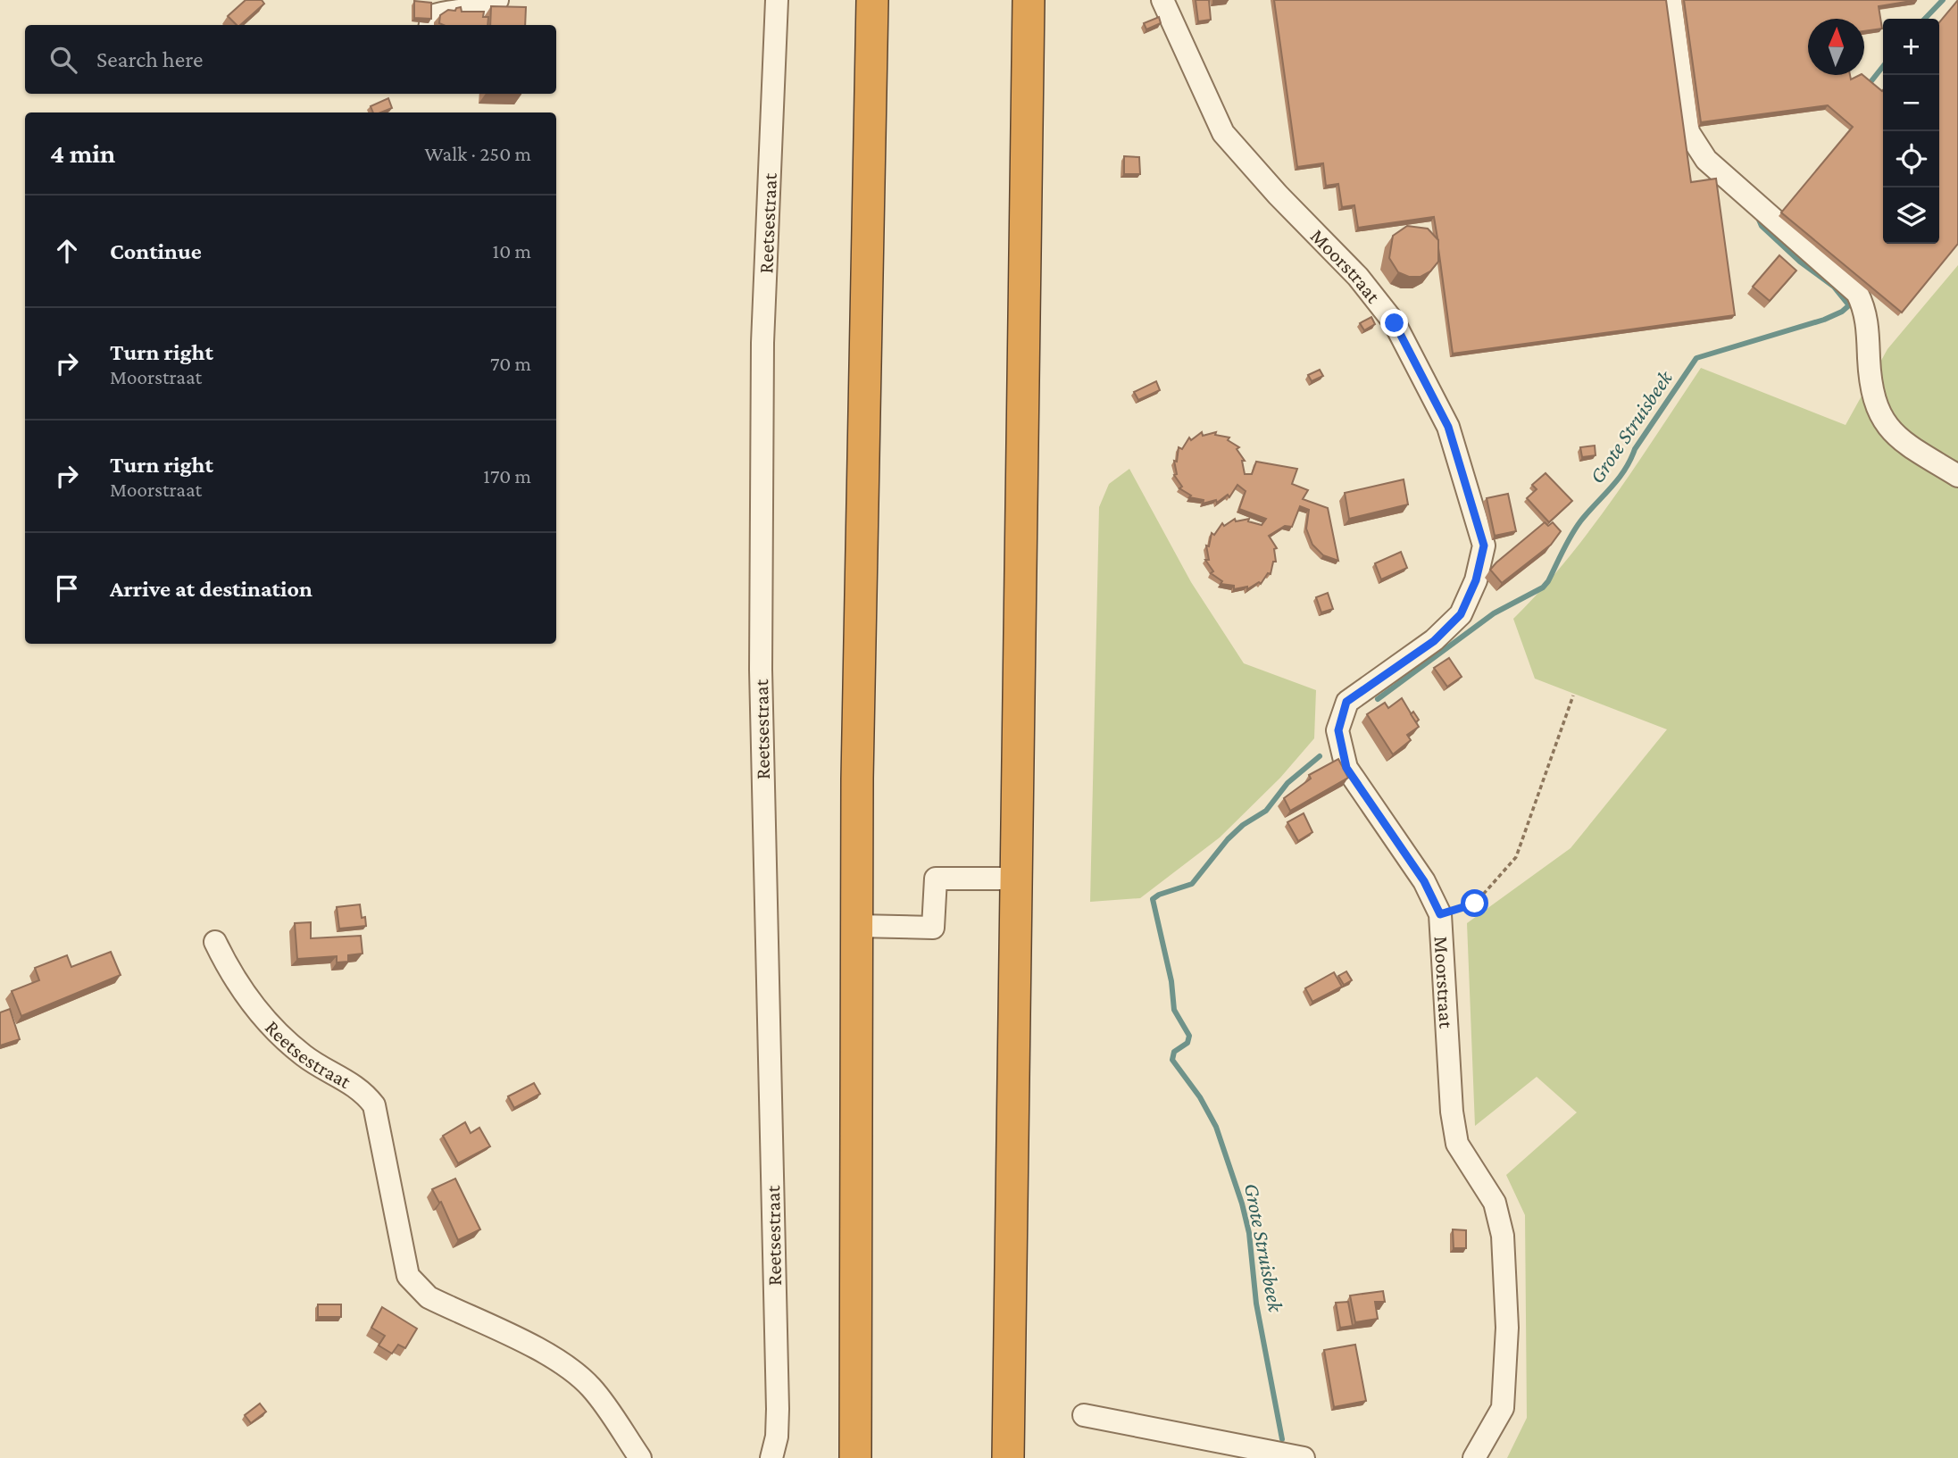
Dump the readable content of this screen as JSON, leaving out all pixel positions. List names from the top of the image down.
{
  "streets": {
    "street": ["Reetsestraat", "Moorstraat"]
  },
  "water": ["Grote Struisbeek"],
  "north": "top",
  "page": {
    "map_buttons": ["+", "−"],
    "search": "Search here",
    "heading": ["4 min", "Walk · 250 m"],
    "list": [
      ["Continue", "10 m"],
      ["Turn right", "Moorstraat", "70 m"],
      ["Turn right", "Moorstraat", "170 m"],
      "Arrive at destination"
    ]
  }
}
